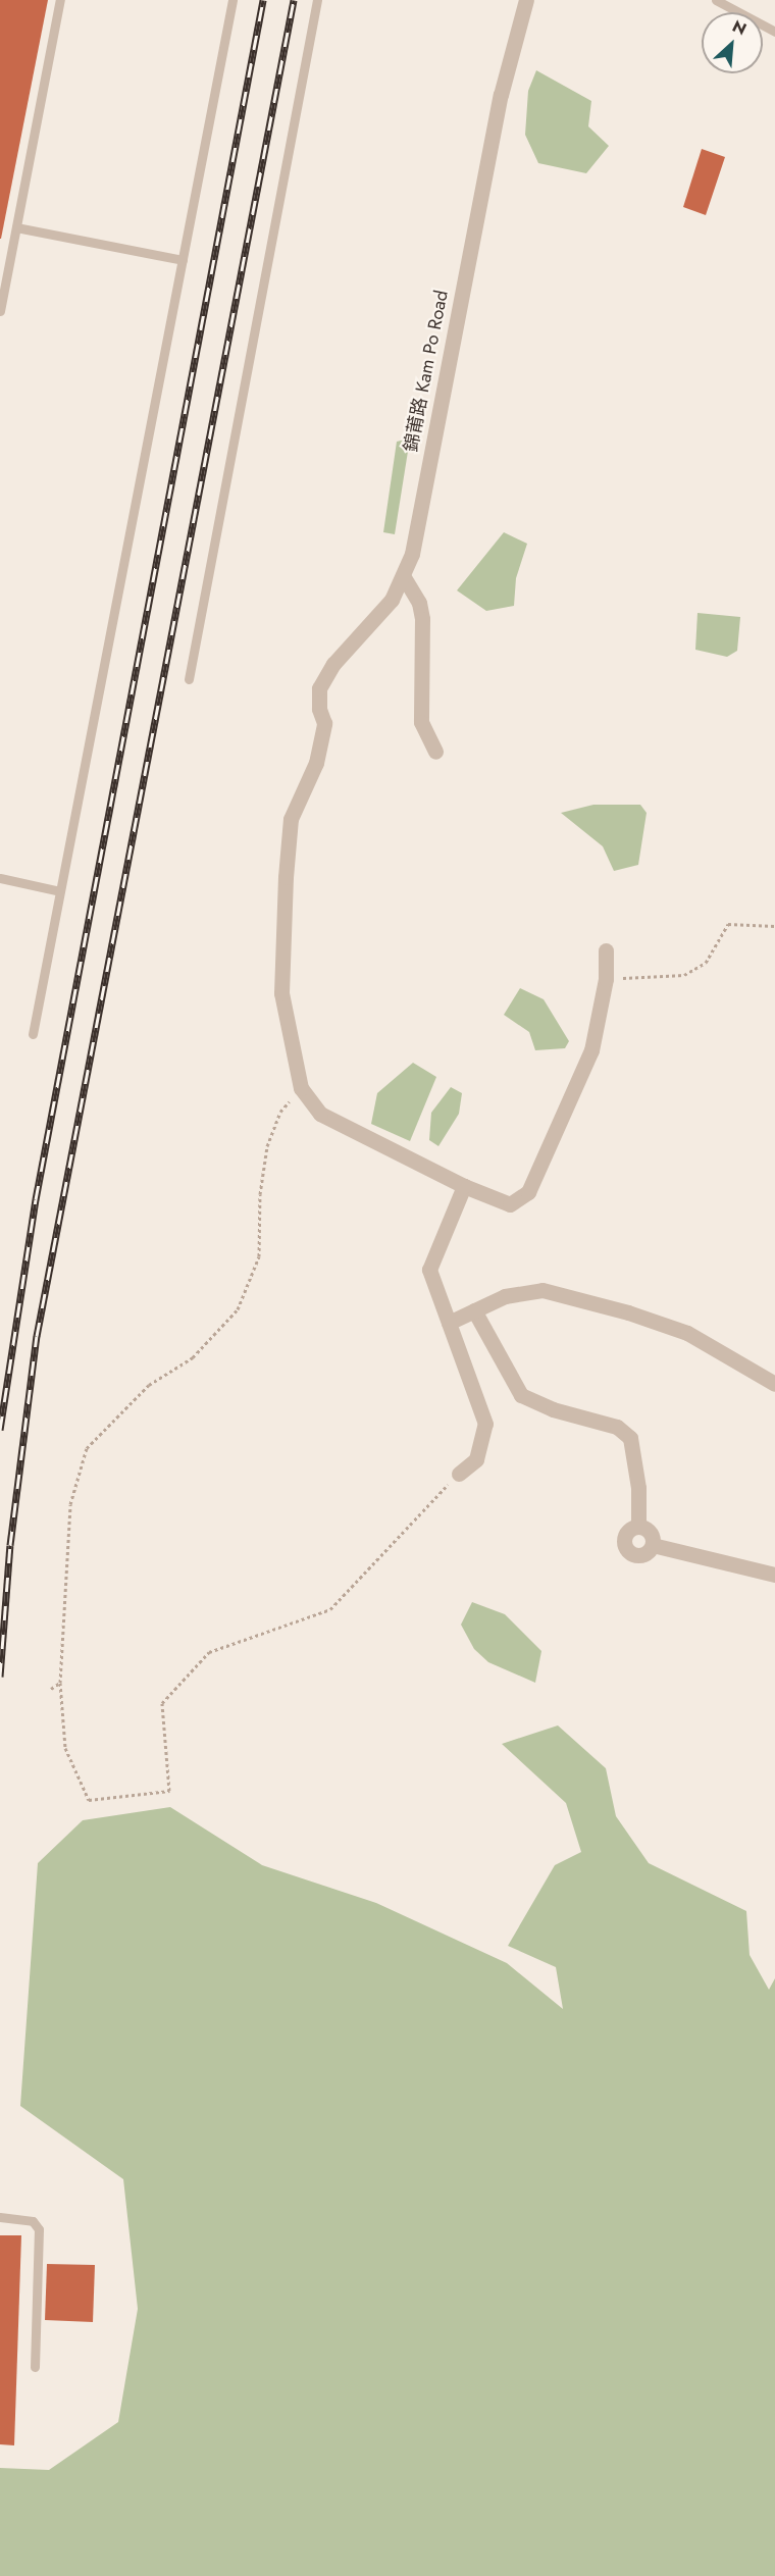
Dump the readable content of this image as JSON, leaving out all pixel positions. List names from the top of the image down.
{
  "streets": {
    "street": ["錦莆路 Kam Po Road"]
  },
  "north": "top right"
}
